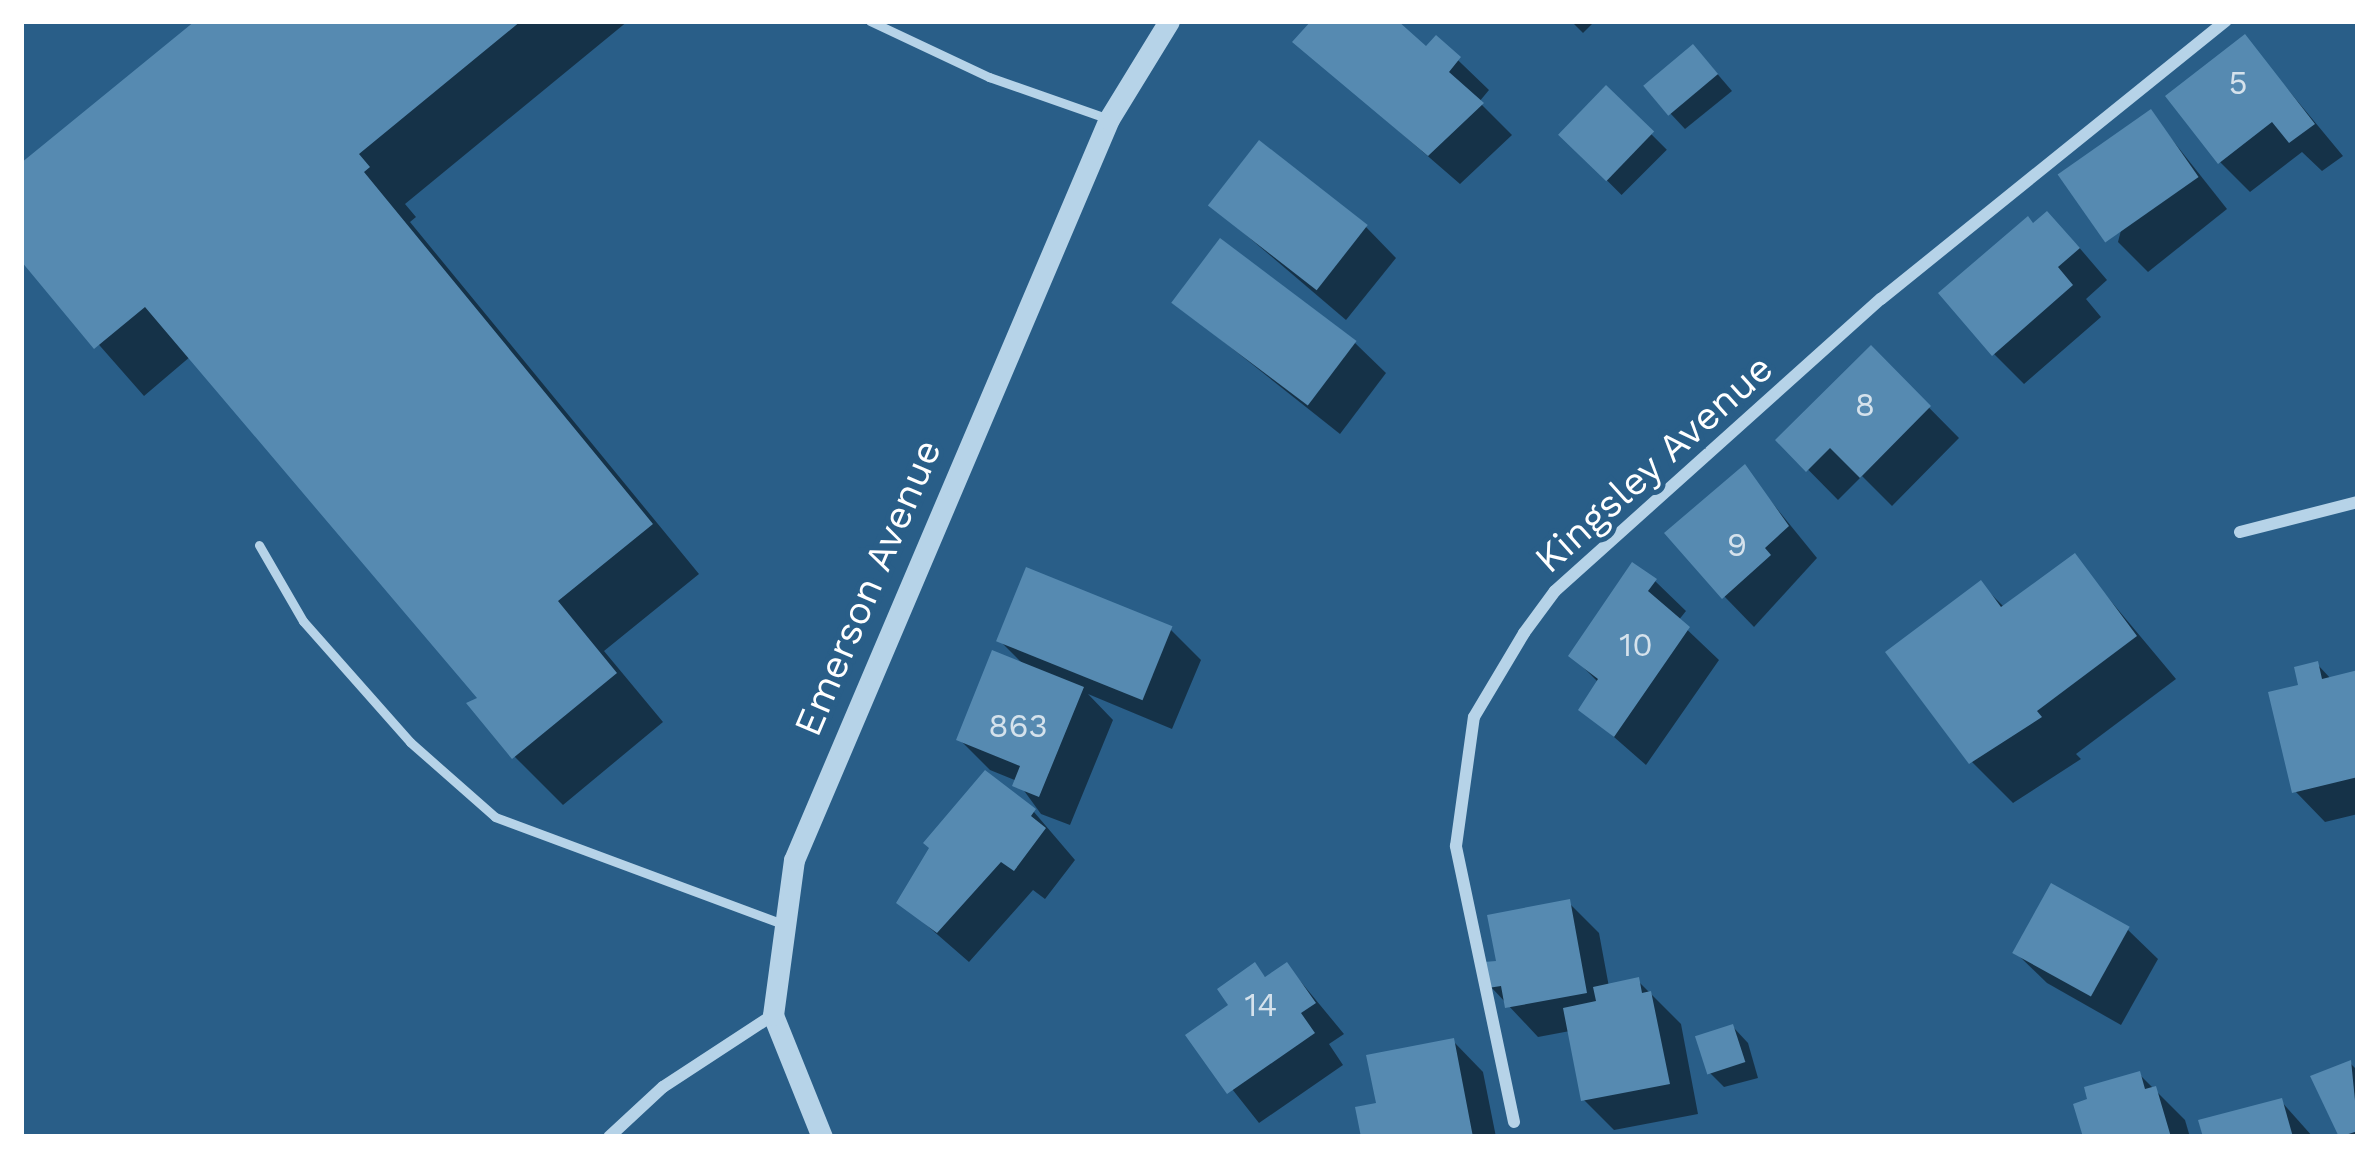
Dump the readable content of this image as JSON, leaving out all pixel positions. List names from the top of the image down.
{
  "streets": {
    "street": ["Kingsley Avenue", "Emerson Avenue"]
  },
  "house_numbers": [
    "5",
    "8",
    "9",
    "10",
    "863",
    "14"
  ]
}
